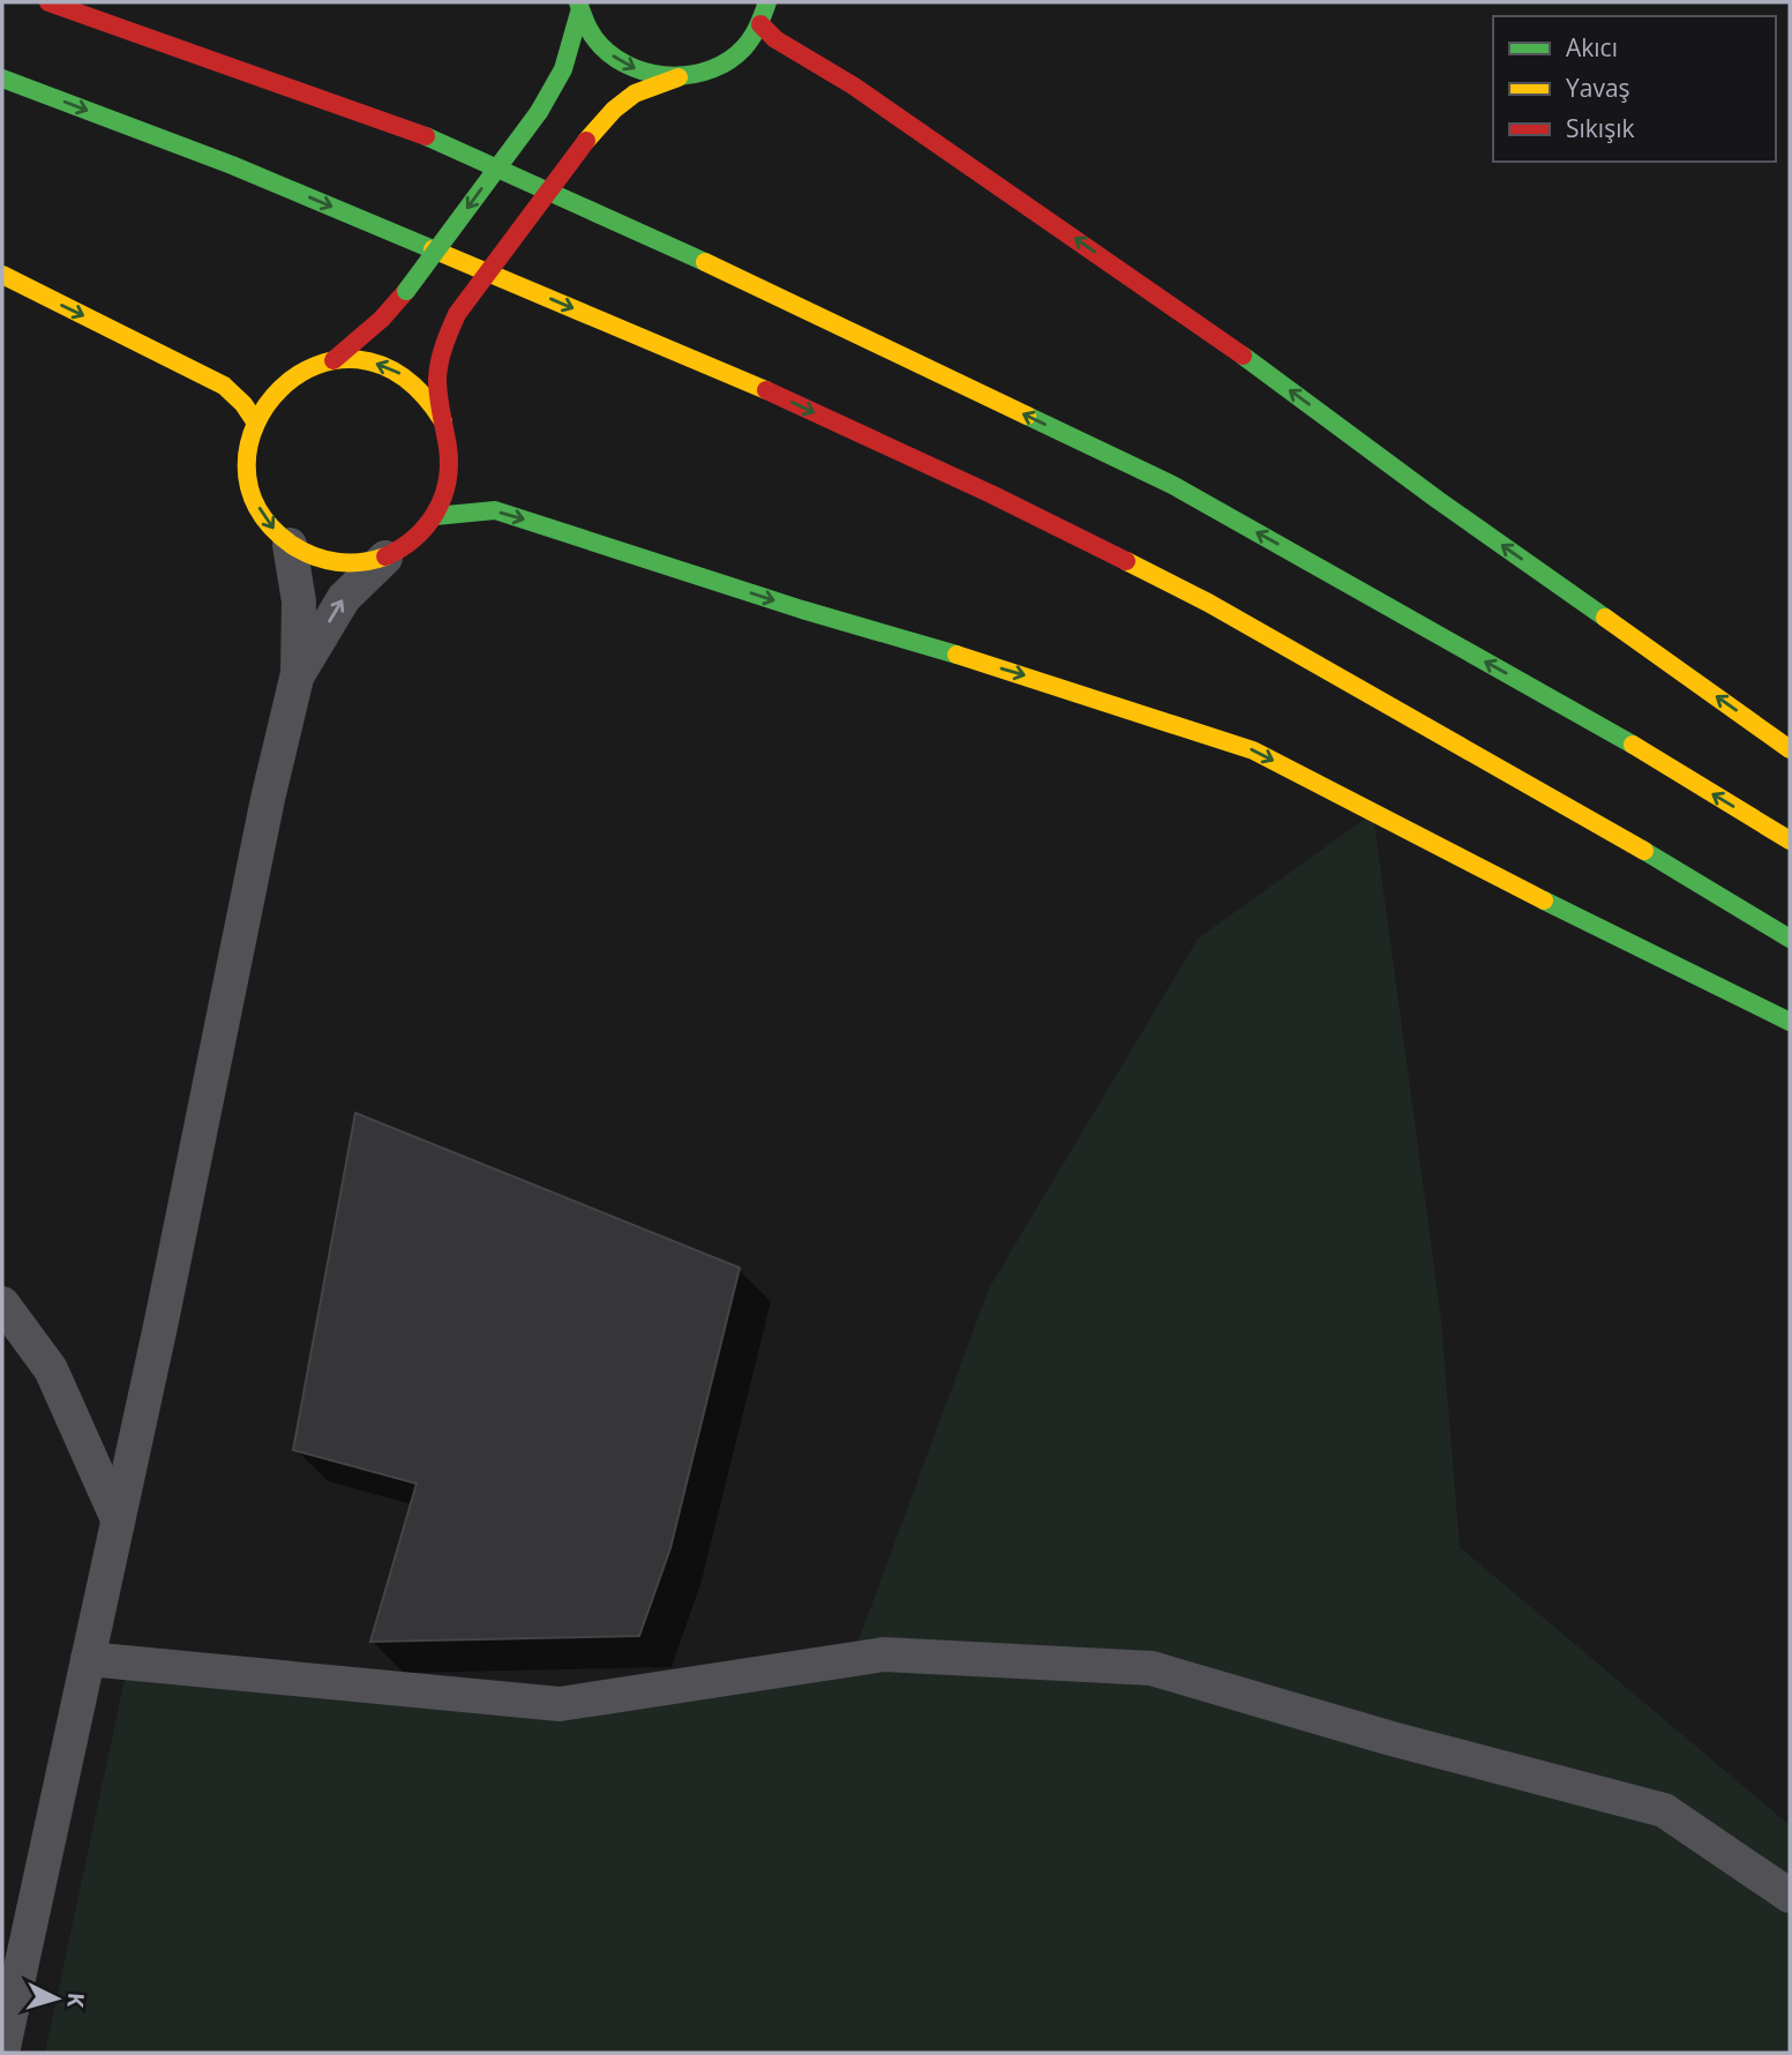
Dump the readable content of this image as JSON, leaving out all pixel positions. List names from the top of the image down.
{
  "legend": ["Akıcı", "Yavaş", "Sıkışık"],
  "north": "right"
}
